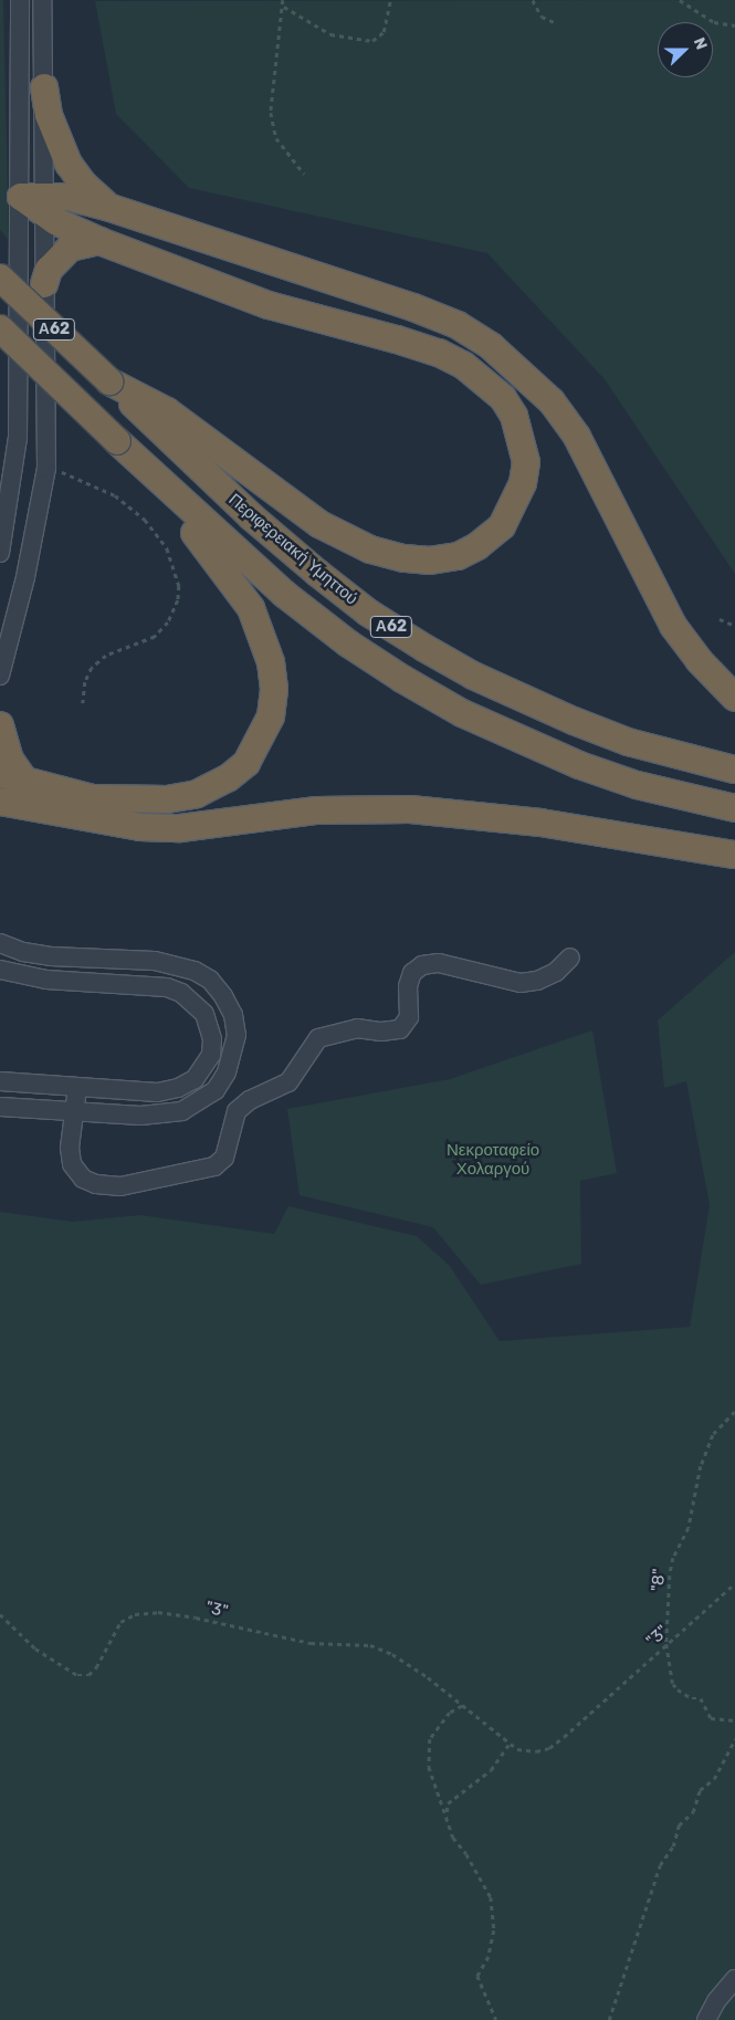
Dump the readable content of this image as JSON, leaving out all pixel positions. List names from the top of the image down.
{
  "streets": {
    "highway": ["Α62", "Περιφερειακή Υμηττού"],
    "path": ["\"8\"", "\"3\""]
  },
  "crossings": [
    ["\"8\"", "\"3\""]
  ],
  "parks": ["Νεκροταφείο Χολαργού"],
  "north": "right"
}
